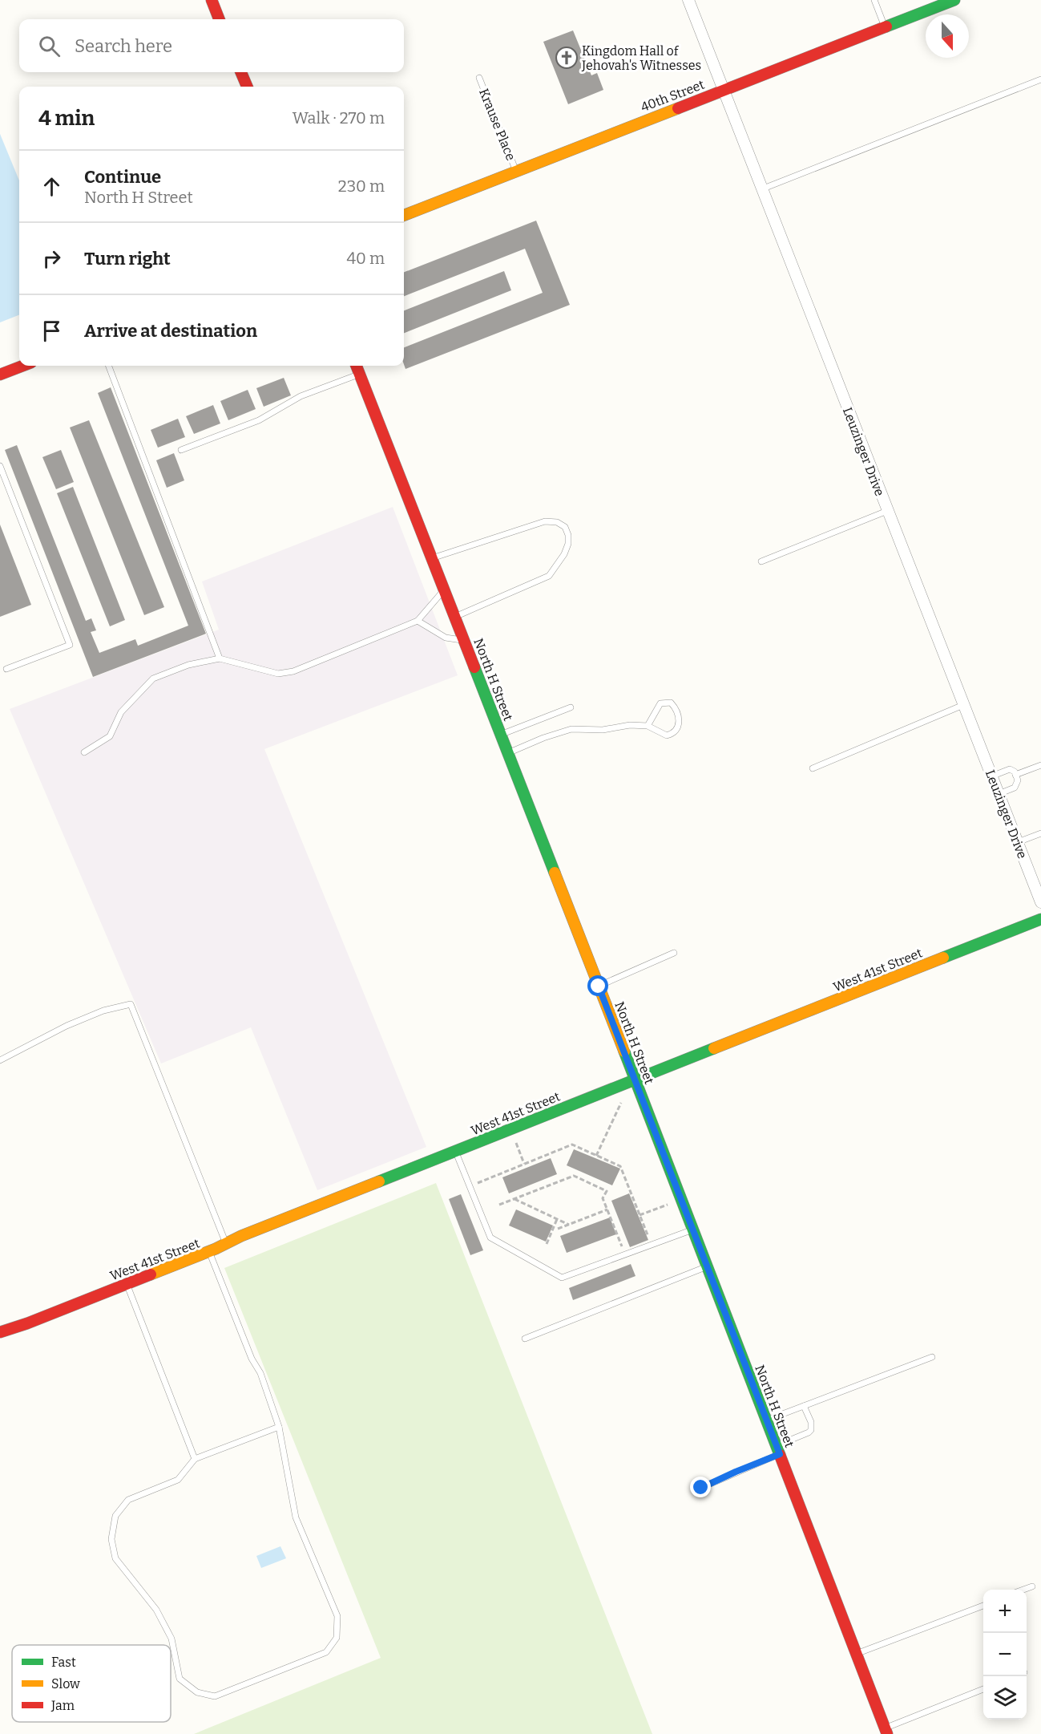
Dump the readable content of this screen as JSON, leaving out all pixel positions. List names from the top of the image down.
{
  "streets": {
    "street": [
      "40th Street",
      "Leuzinger Drive",
      "North H Street",
      "West 41st Street"
    ],
    "lane": ["Krause Place"]
  },
  "crossings": [
    ["40th Street", "Krause Place"],
    ["40th Street", "Leuzinger Drive"],
    ["North H Street", "West 41st Street"]
  ],
  "places": {
    "church": ["Kingdom Hall of Jehovah's Witnesses"]
  },
  "legend": ["Fast", "Slow", "Jam"],
  "north": "bottom",
  "page": {
    "search": "Search here",
    "heading": ["4 min", "Walk · 270 m"],
    "list": [
      ["Continue", "North H Street", "230 m"],
      ["Turn right", "40 m"],
      "Arrive at destination"
    ],
    "map_buttons": ["+", "−"]
  }
}
